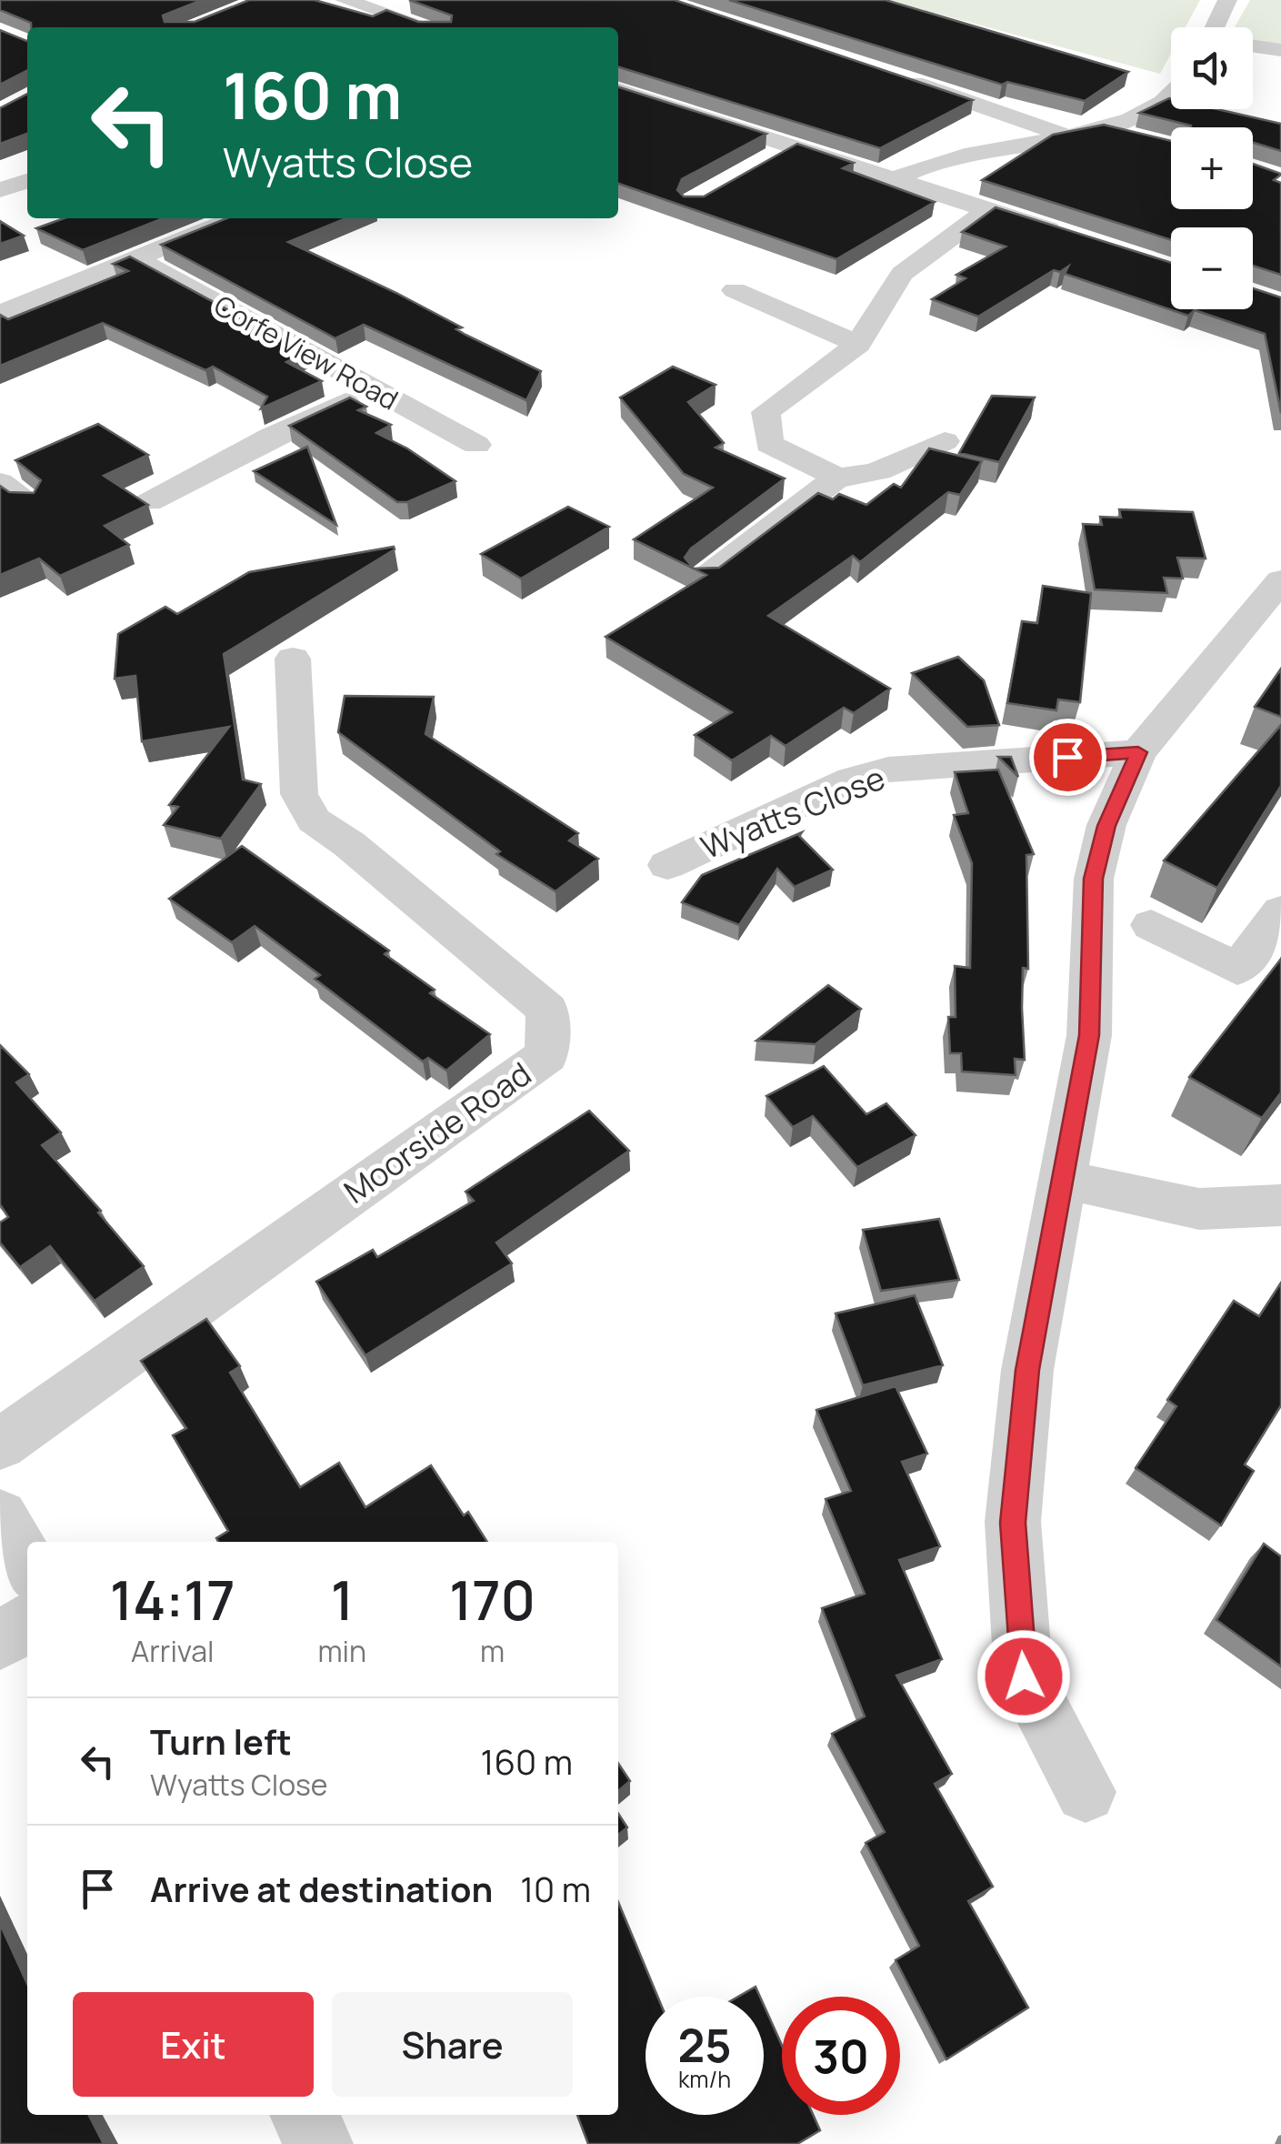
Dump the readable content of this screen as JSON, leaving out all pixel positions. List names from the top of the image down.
{
  "streets": {
    "street": ["Corfe View Road", "Wyatts Close", "Moorside Road"]
  },
  "page": {
    "map_buttons": ["+", "−"],
    "turn": ["160 m", "Wyatts Close"],
    "eta": [
      "14:17",
      "Arrival",
      "1",
      "min",
      "170",
      "m"
    ],
    "list": [
      {
        "name": "Turn left",
        "note": "Wyatts Close",
        "value": "160 m"
      },
      {
        "name": "Arrive at destination",
        "value": "10 m"
      }
    ],
    "buttons": ["Exit", "Share"],
    "speed": "25 km/h",
    "limit": "30"
  }
}
